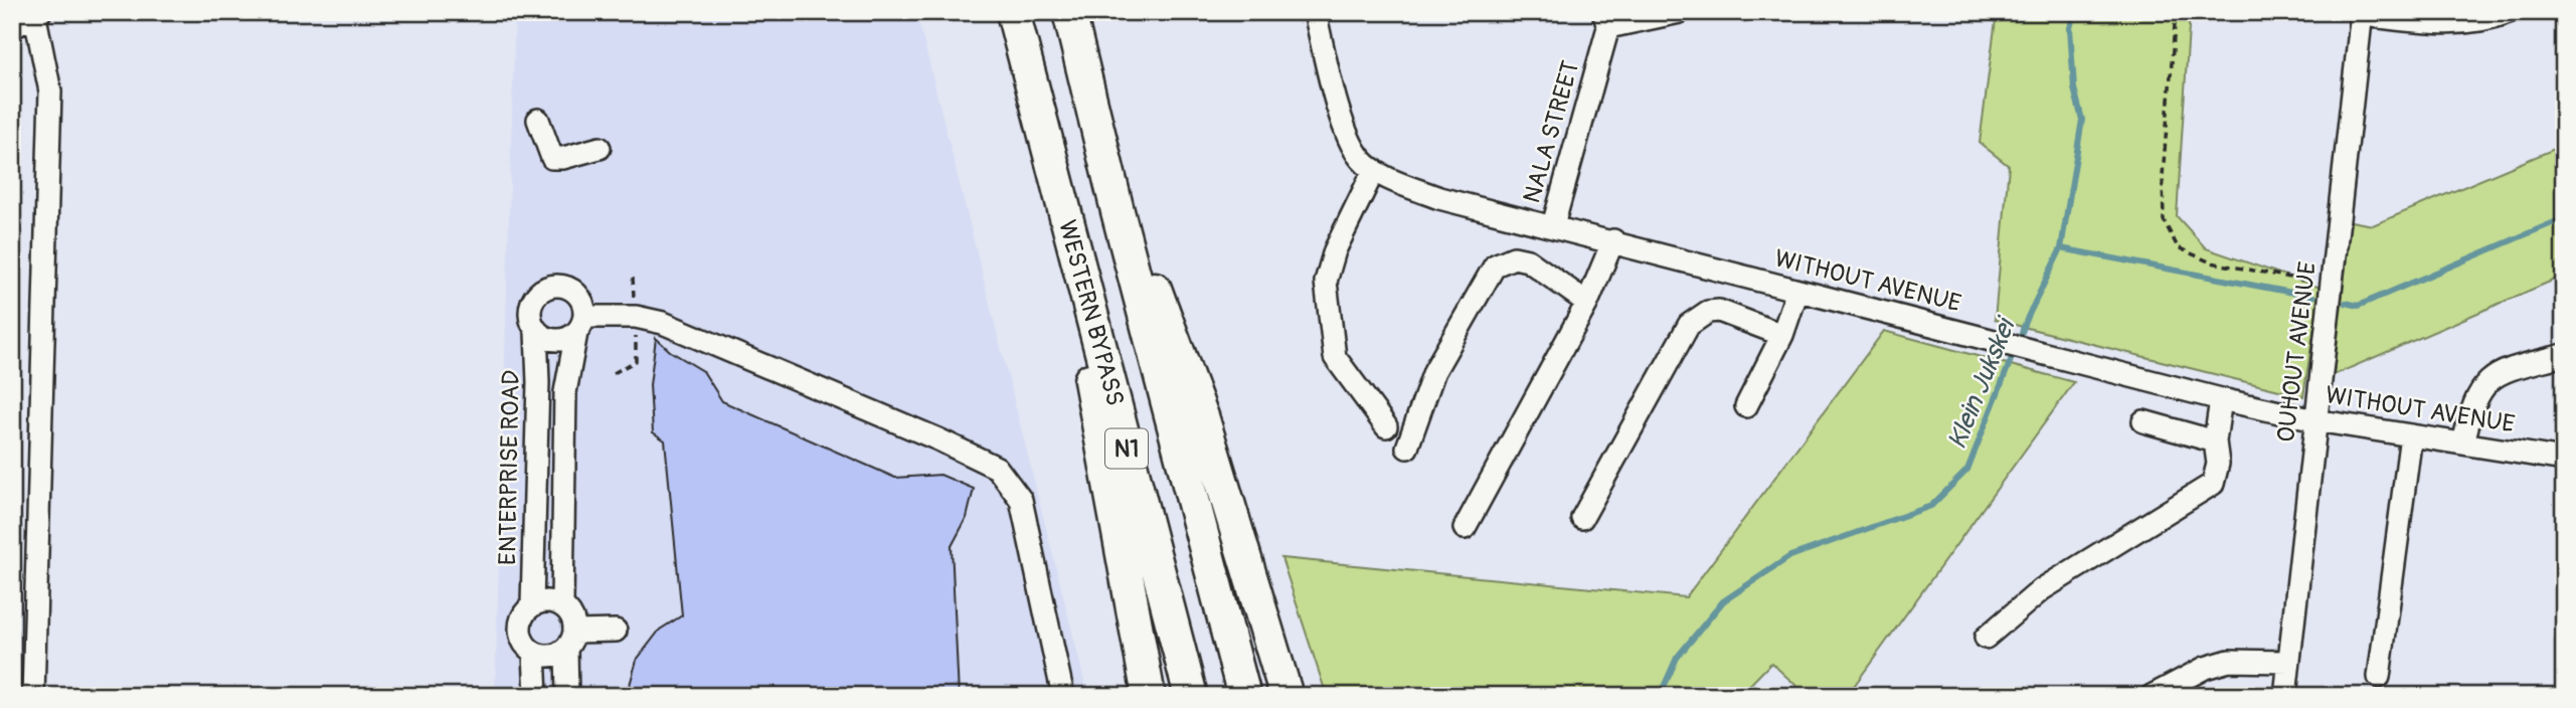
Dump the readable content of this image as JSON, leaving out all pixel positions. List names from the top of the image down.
{
  "streets": {
    "highway": ["WESTERN BYPASS", "N1"],
    "street": [
      "NALA STREET",
      "WITHOUT AVENUE",
      "OUHOUT AVENUE",
      "ENTERPRISE ROAD"
    ]
  },
  "crossings": [
    ["NALA STREET", "WITHOUT AVENUE"],
    ["WITHOUT AVENUE", "OUHOUT AVENUE"]
  ],
  "water": ["Klein Jukskei"]
}
